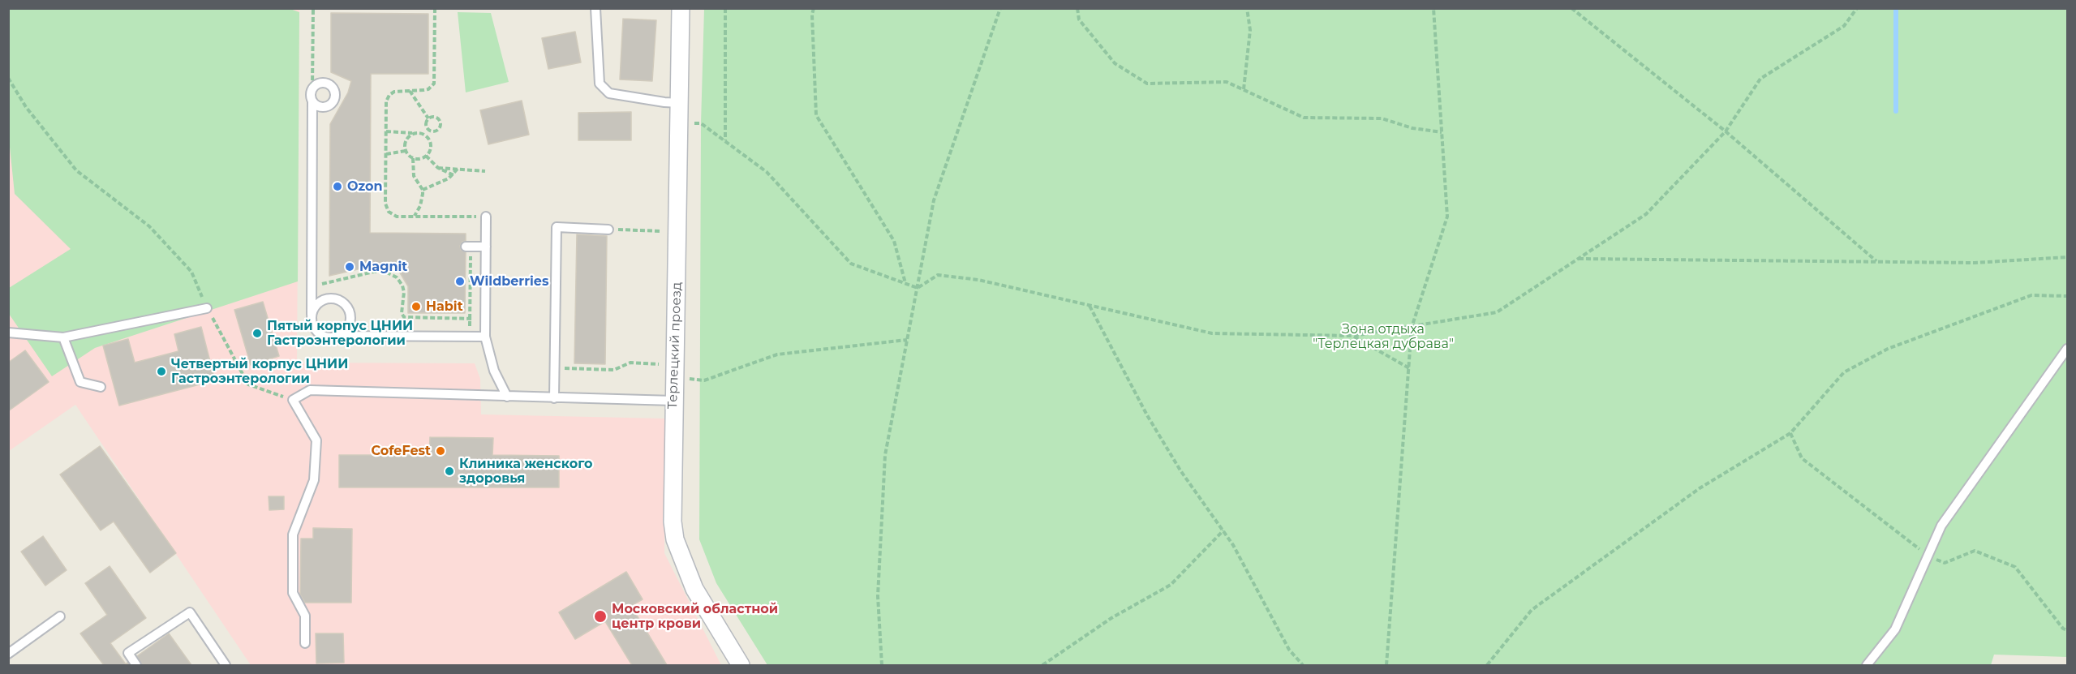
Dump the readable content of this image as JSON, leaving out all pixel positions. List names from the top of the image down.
{
  "streets": {
    "street": ["Терлецкий проезд"]
  },
  "parks": ["Зона отдыха \"Терлецкая дубрава\""],
  "places": [
    "Ozon",
    "Magnit",
    "Wildberries",
    "Habit",
    "Пятый корпус ЦНИИ Гастроэнтерологии",
    "Четвертый корпус ЦНИИ Гастроэнтерологии",
    "CofeFest",
    "Клиника женского здоровья",
    "Московский областной центр крови"
  ]
}
